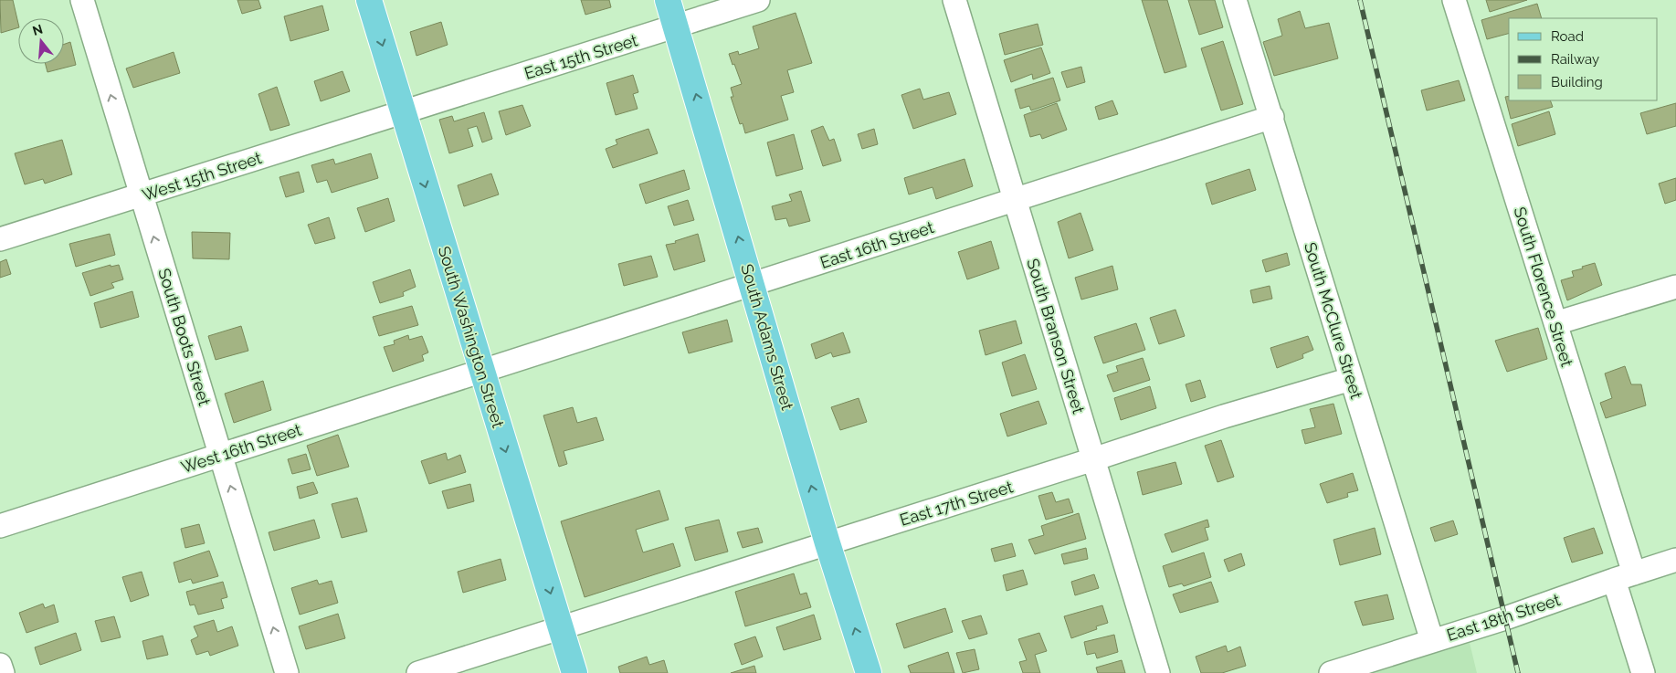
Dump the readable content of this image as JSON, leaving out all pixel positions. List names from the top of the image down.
{
  "streets": {
    "main road": ["South Washington Street", "South Adams Street"],
    "street": [
      "East 15th Street",
      "West 15th Street",
      "East 16th Street",
      "South Florence Street",
      "South McClure Street",
      "South Branson Street",
      "South Boots Street",
      "West 16th Street",
      "East 17th Street",
      "East 18th Street"
    ]
  },
  "crossings": [
    ["East 15th Street", "West 15th Street"],
    ["East 15th Street", "South Washington Street"],
    ["East 15th Street", "South Adams Street"],
    ["West 15th Street", "South Boots Street"],
    ["West 15th Street", "South Washington Street"],
    ["East 16th Street", "South McClure Street"],
    ["East 16th Street", "South Branson Street"],
    ["East 16th Street", "South Washington Street"],
    ["East 16th Street", "South Adams Street"],
    ["East 16th Street", "West 16th Street"],
    ["South Florence Street", "East 18th Street"],
    ["South McClure Street", "East 17th Street"],
    ["South McClure Street", "East 18th Street"],
    ["South Branson Street", "East 17th Street"],
    ["South Boots Street", "West 16th Street"],
    ["South Washington Street", "West 16th Street"],
    ["South Washington Street", "East 17th Street"],
    ["South Adams Street", "East 17th Street"]
  ],
  "one_way": ["South Boots Street", "South Washington Street", "South Adams Street"],
  "legend": ["Road", "Railway", "Building"],
  "north": "top"
}
